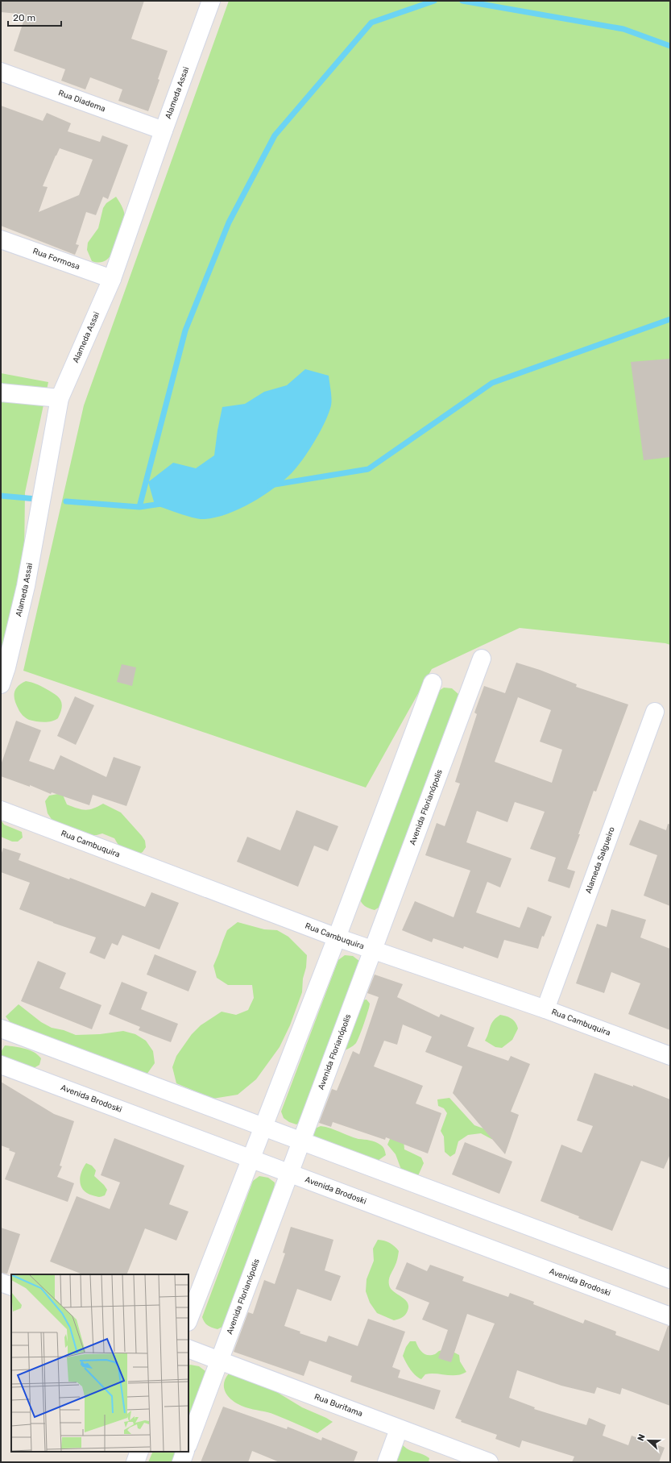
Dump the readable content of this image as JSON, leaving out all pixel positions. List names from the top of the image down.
{
  "streets": {
    "street": [
      "Alameda Assai",
      "Rua Diadema",
      "Rua Formosa",
      "Avenida Florianópolis",
      "Rua Cambuquira",
      "Alameda Salgueiro",
      "Avenida Brodoski",
      "Rua Buritama"
    ]
  },
  "crossings": [
    ["Alameda Assai", "Rua Diadema"],
    ["Alameda Assai", "Rua Formosa"],
    ["Avenida Florianópolis", "Rua Cambuquira"],
    ["Avenida Florianópolis", "Avenida Brodoski"],
    ["Avenida Florianópolis", "Rua Buritama"],
    ["Rua Cambuquira", "Alameda Salgueiro"]
  ],
  "scale_bar": "20 m",
  "north": "left"
}
